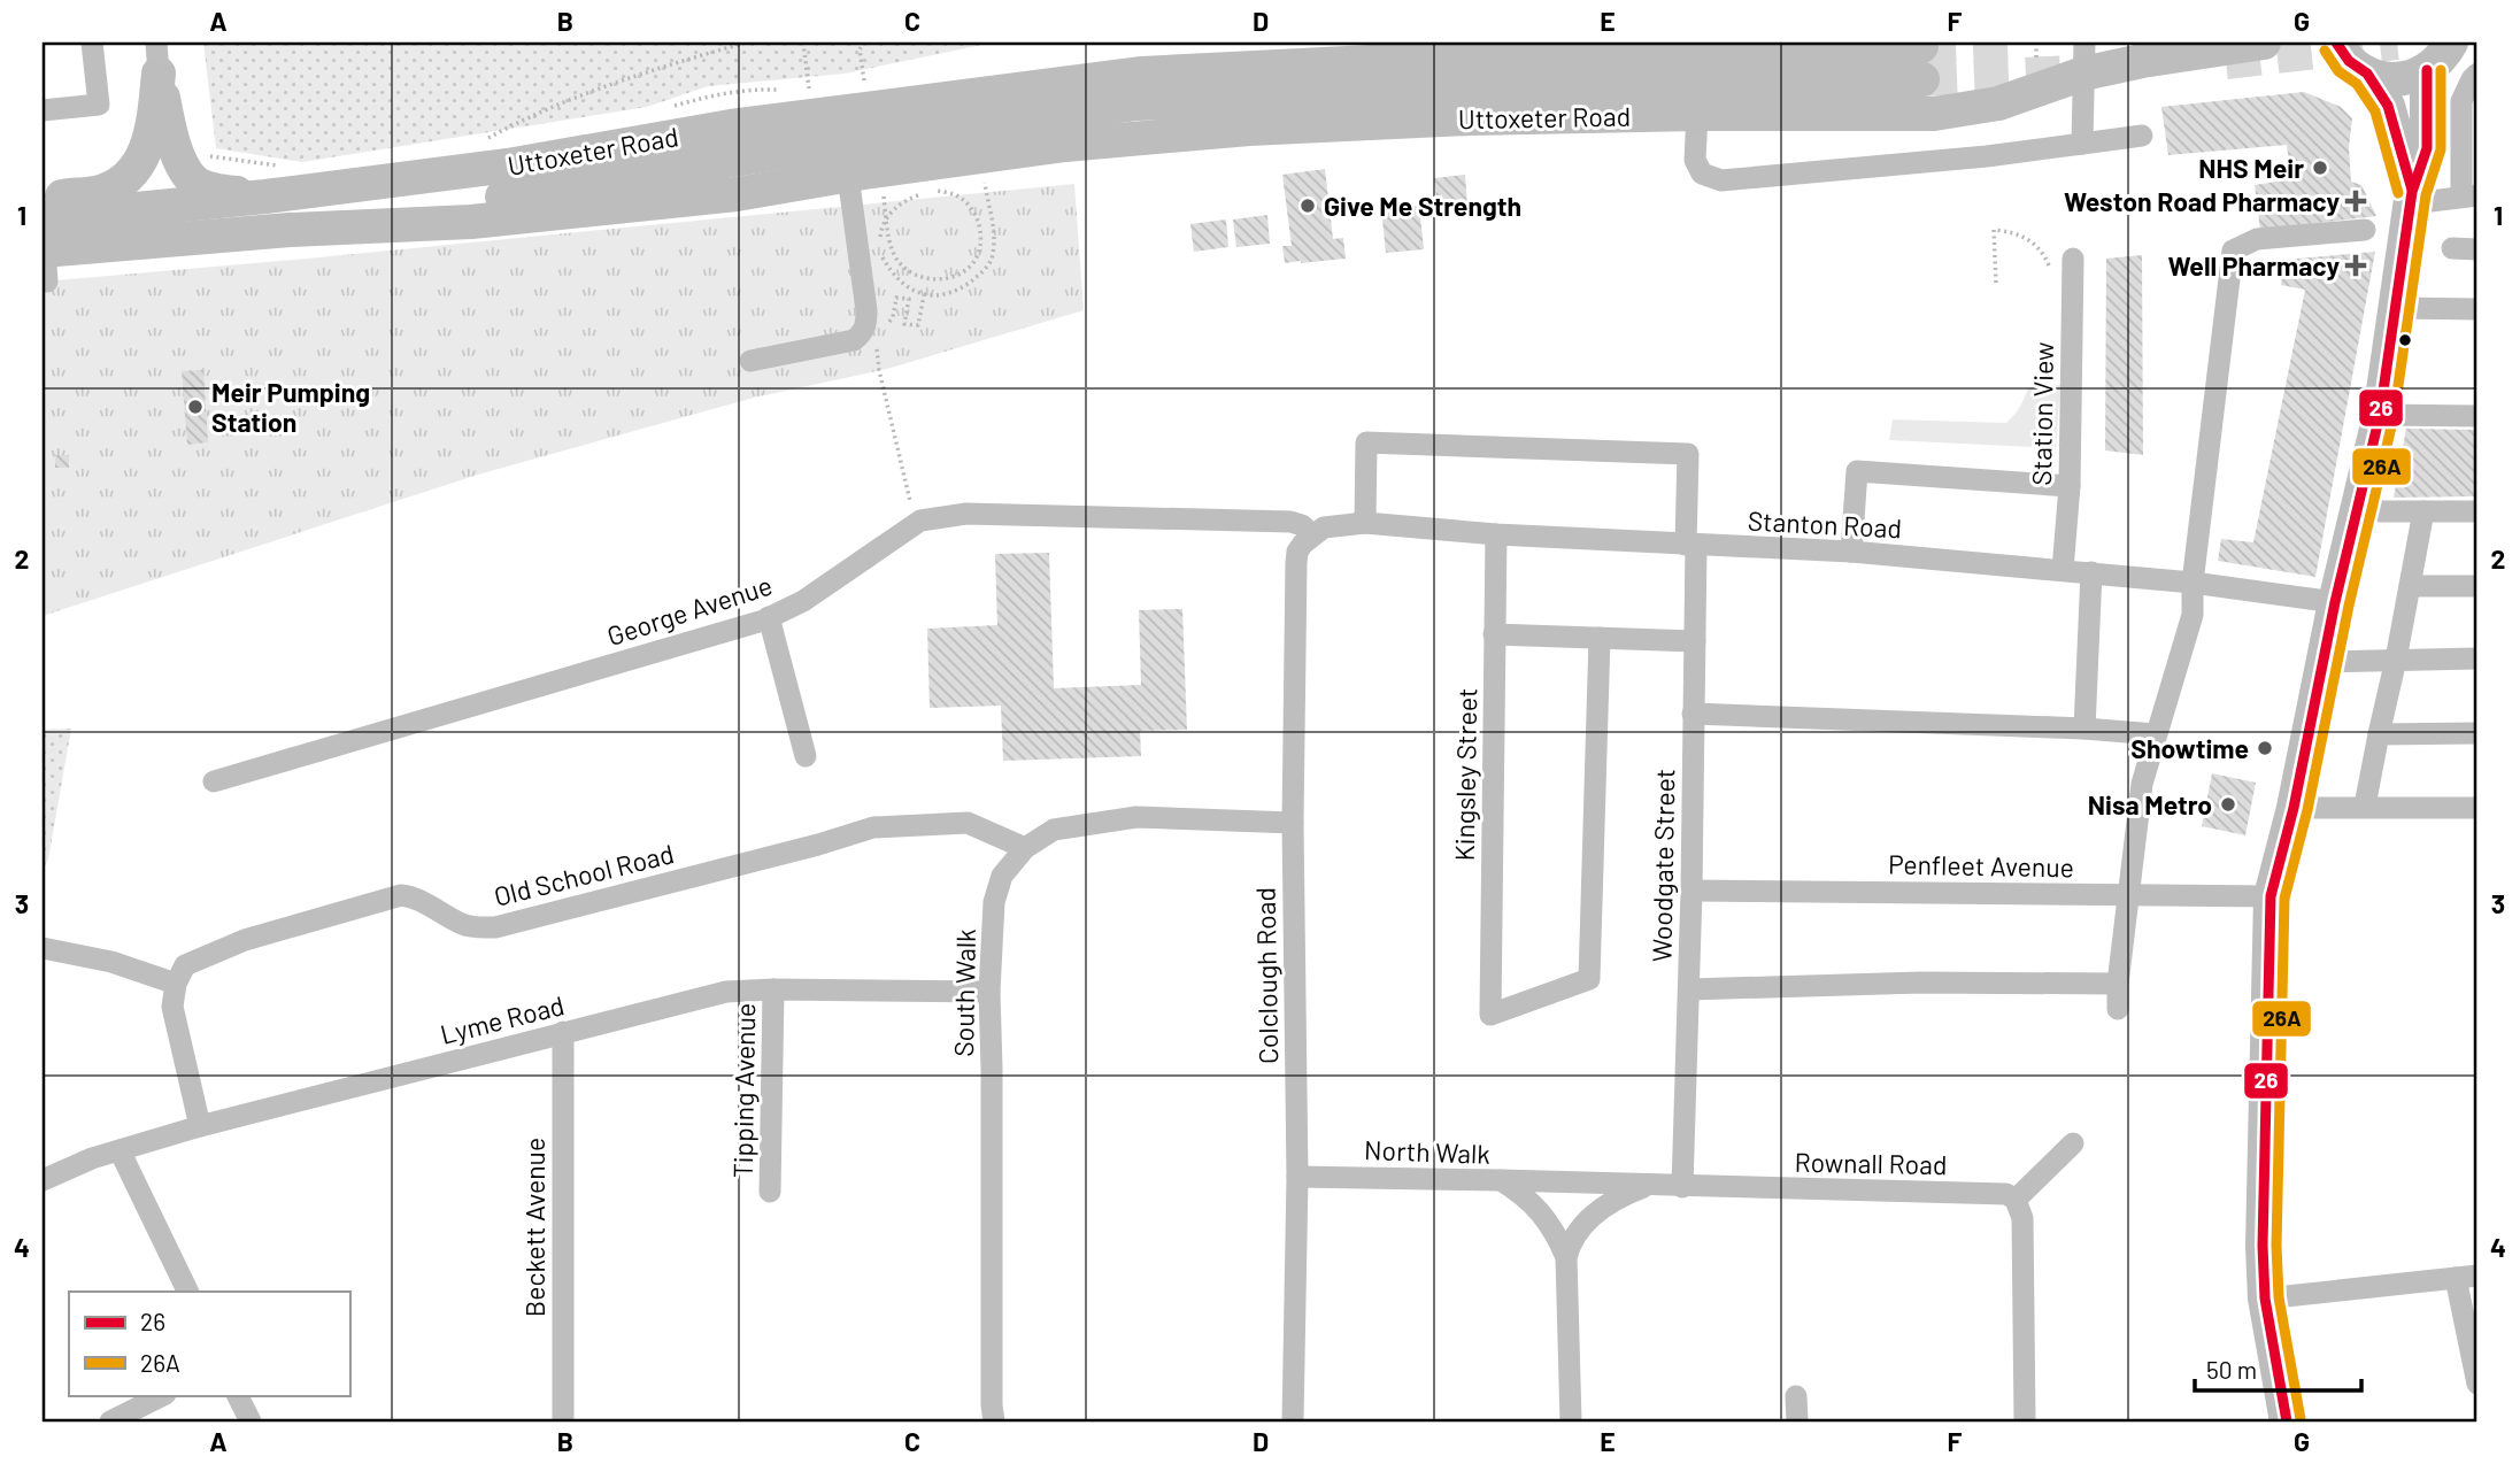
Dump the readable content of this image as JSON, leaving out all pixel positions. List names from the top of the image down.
{
  "streets": {
    "highway": ["Uttoxeter Road"],
    "street": [
      "Station View",
      "Stanton Road",
      "George Avenue",
      "Kingsley Street",
      "Woodgate Street",
      "Penfleet Avenue",
      "Old School Road",
      "Colclough Road",
      "South Walk",
      "Lyme Road",
      "Tipping Avenue",
      "North Walk",
      "Rownall Road",
      "Beckett Avenue"
    ]
  },
  "crossings": [
    ["Station View", "Stanton Road"],
    ["Stanton Road", "George Avenue"],
    ["Stanton Road", "Kingsley Street"],
    ["Stanton Road", "Woodgate Street"],
    ["Stanton Road", "Colclough Road"],
    ["George Avenue", "Colclough Road"],
    ["Woodgate Street", "Penfleet Avenue"],
    ["Woodgate Street", "Rownall Road"],
    ["Old School Road", "South Walk"],
    ["Colclough Road", "South Walk"],
    ["Colclough Road", "North Walk"],
    ["South Walk", "Lyme Road"],
    ["Lyme Road", "Tipping Avenue"],
    ["Lyme Road", "Beckett Avenue"],
    ["North Walk", "Rownall Road"]
  ],
  "places": {
    "other": [
      "NHS Meir",
      "Give Me Strength",
      "Meir Pumping Station",
      "Showtime",
      "Nisa Metro"
    ],
    "health": ["Weston Road Pharmacy", "Well Pharmacy"]
  },
  "lines": ["transit line 26", "transit line 26A"],
  "legend": ["26", "26A"],
  "scale_bar": "50 m",
  "grid": {
    "columns": [
      "A",
      "B",
      "C",
      "D",
      "E",
      "F",
      "G"
    ],
    "rows": [
      "1",
      "2",
      "3",
      "4"
    ]
  }
}
